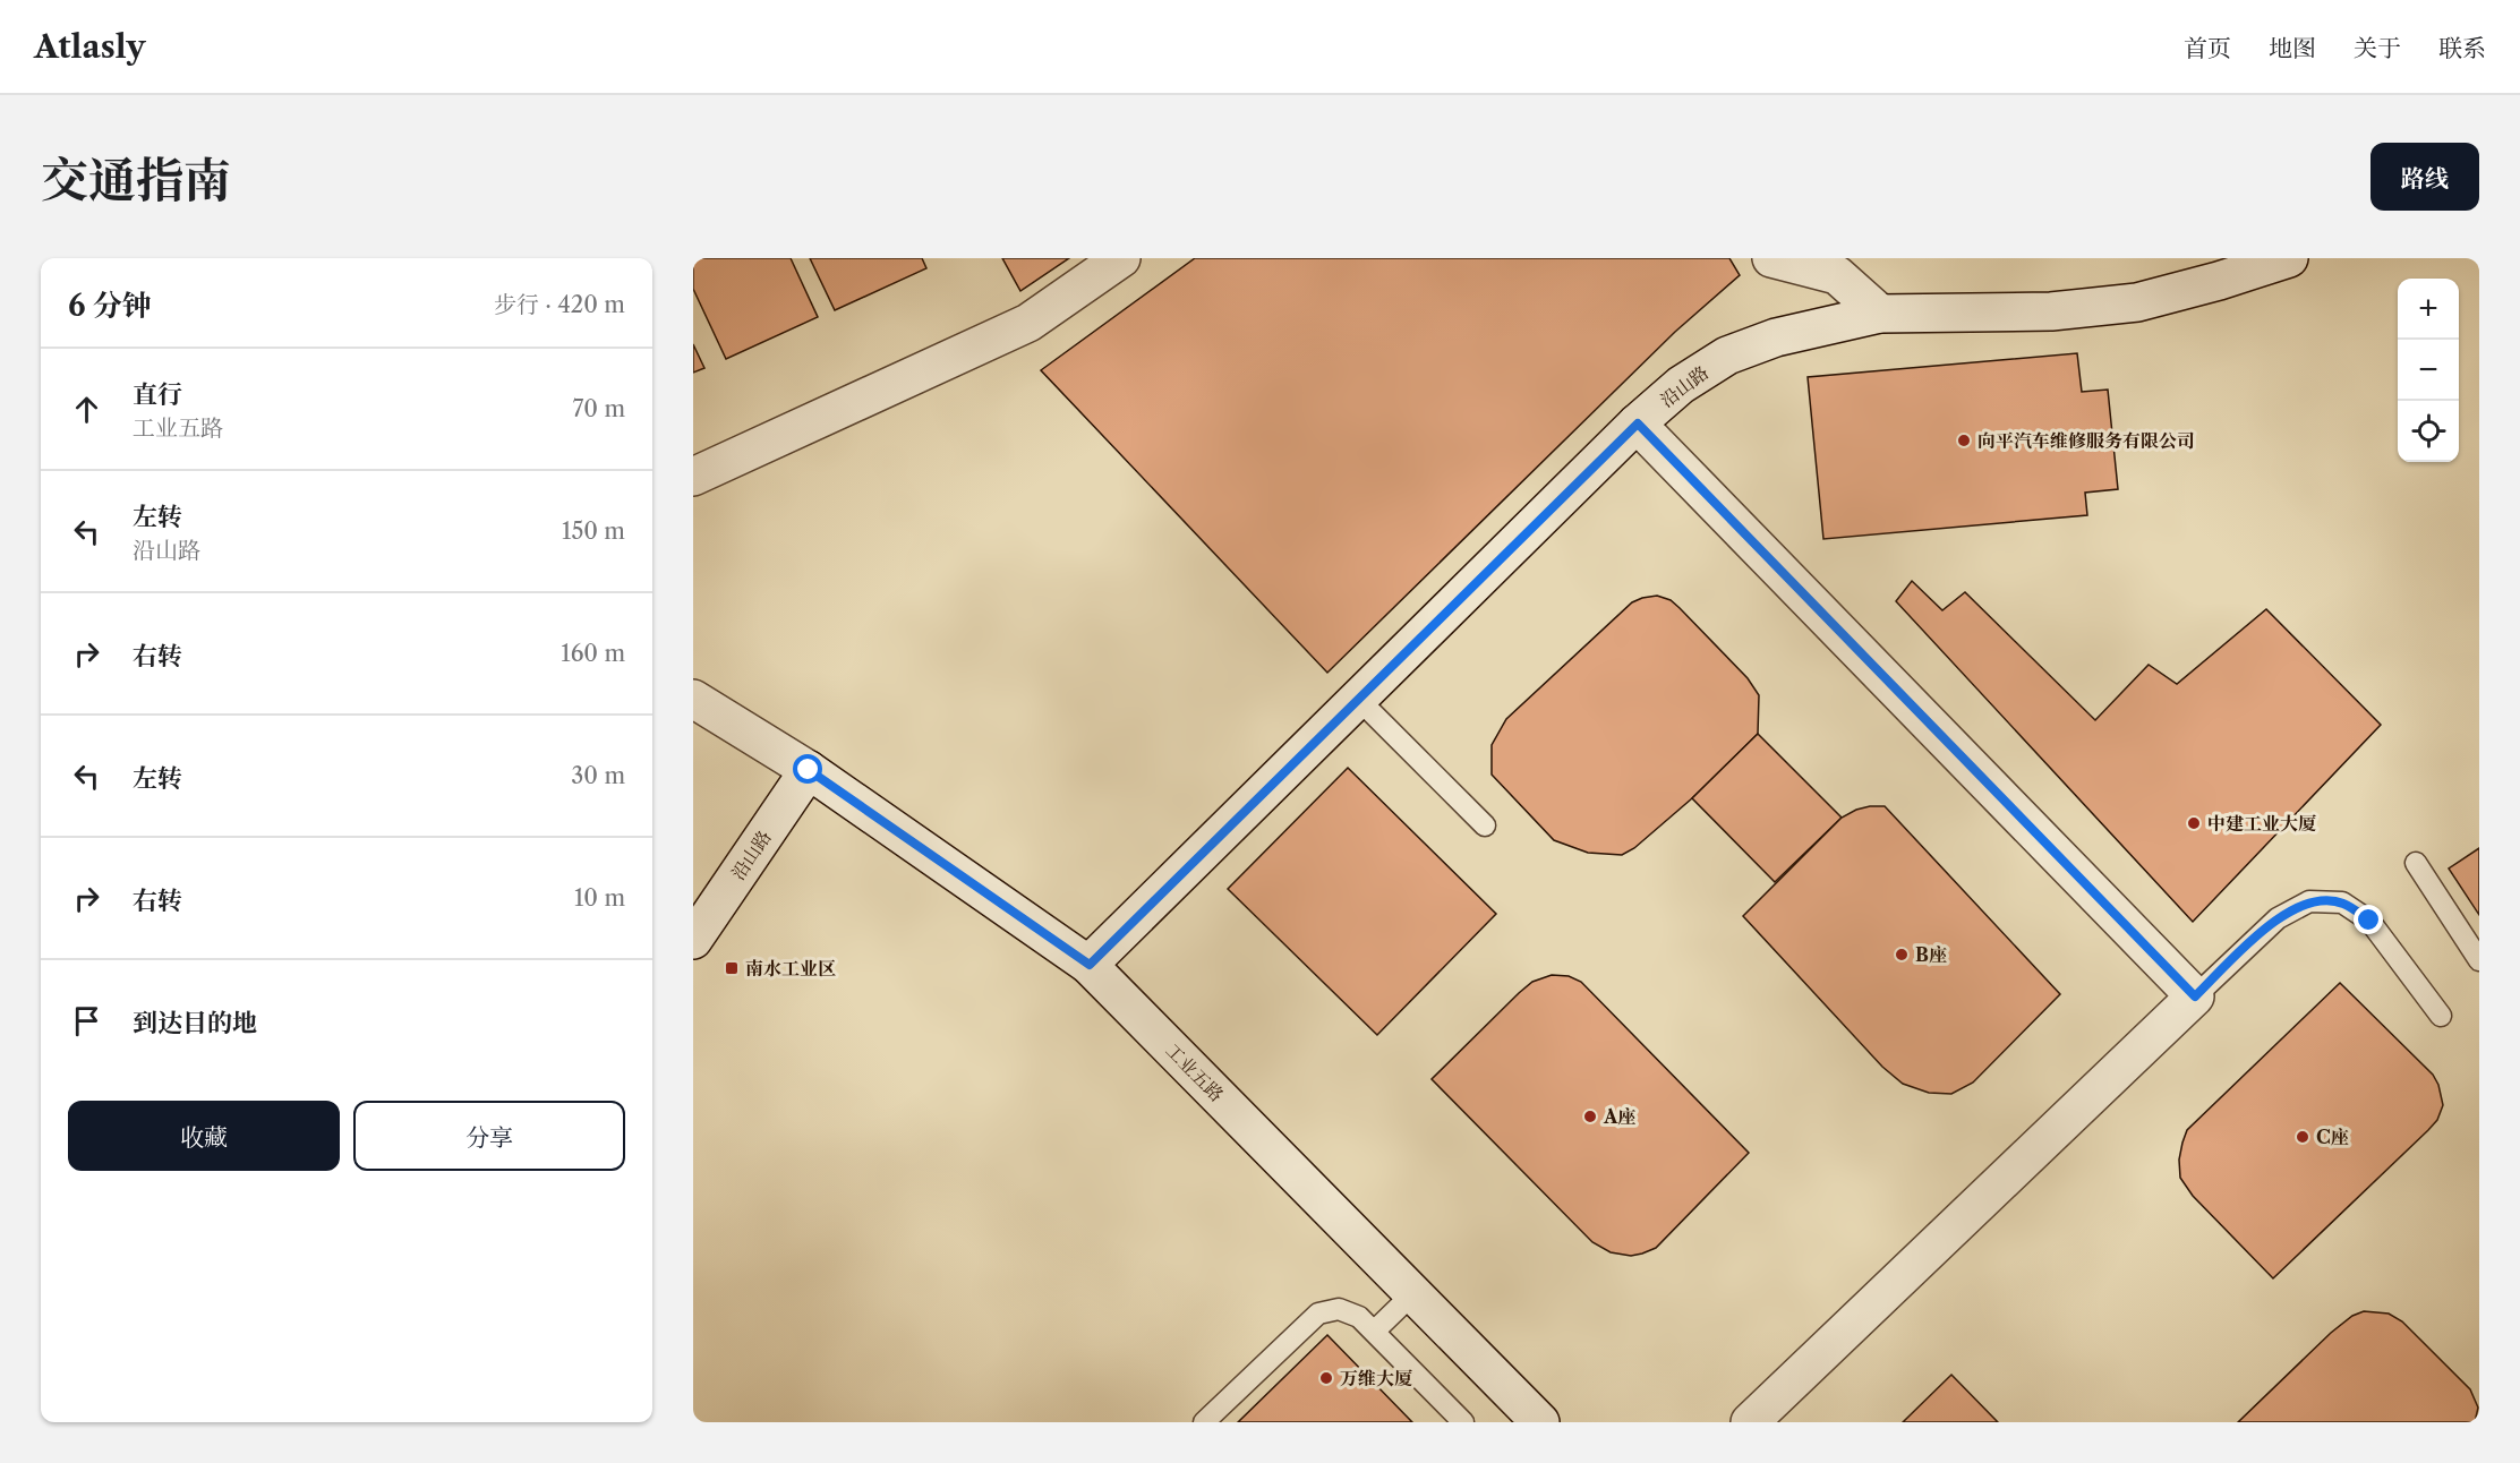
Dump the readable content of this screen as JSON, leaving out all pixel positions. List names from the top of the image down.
{
  "streets": {
    "street": ["沿山路", "工业五路"]
  },
  "crossings": [
    ["沿山路", "工业五路"]
  ],
  "places": {
    "other": [
      "向平汽车维修服务有限公司",
      "中建工业大厦",
      "B座",
      "A座",
      "C座",
      "万维大厦"
    ],
    "transit": ["南水工业区"]
  },
  "page": {
    "header": "Atlasly",
    "nav": [
      "首页",
      "地图",
      "关于",
      "联系"
    ],
    "title": "交通指南",
    "buttons": [
      "路线",
      ["收藏", "分享"]
    ],
    "heading": ["6 分钟", "步行 · 420 m"],
    "map_buttons": ["+", "−"],
    "list": [
      ["直行", "工业五路", "70 m"],
      ["左转", "沿山路", "150 m"],
      ["右转", "160 m"],
      ["左转", "30 m"],
      ["右转", "10 m"],
      "到达目的地"
    ]
  }
}
